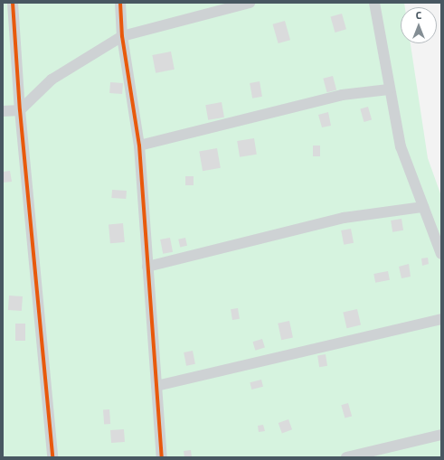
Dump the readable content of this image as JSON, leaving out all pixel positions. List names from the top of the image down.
{
  "north": "top"
}
